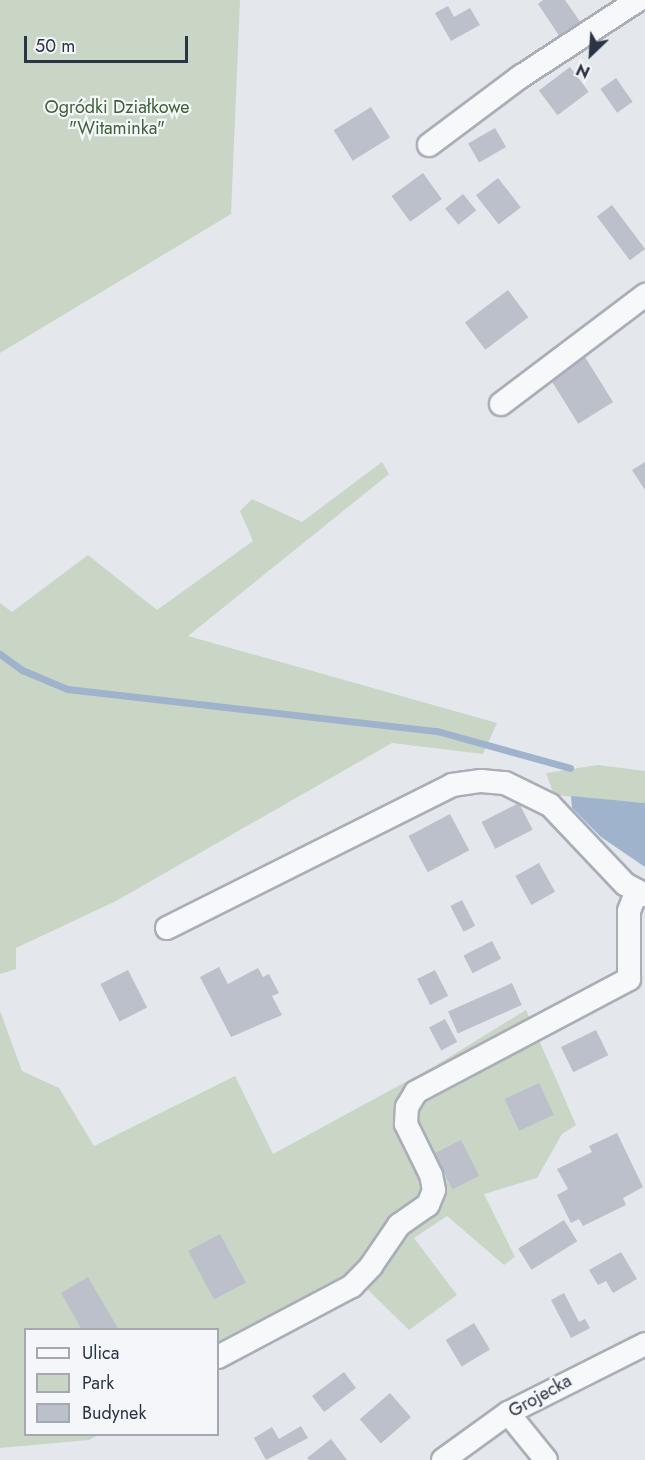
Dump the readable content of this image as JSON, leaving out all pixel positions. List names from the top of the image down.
{
  "streets": {
    "street": ["Grojecka"]
  },
  "parks": ["Ogródki Działkowe \"Witaminka\""],
  "legend": ["Ulica", "Park", "Budynek"],
  "scale_bar": "50 m",
  "north": "bottom left"
}
